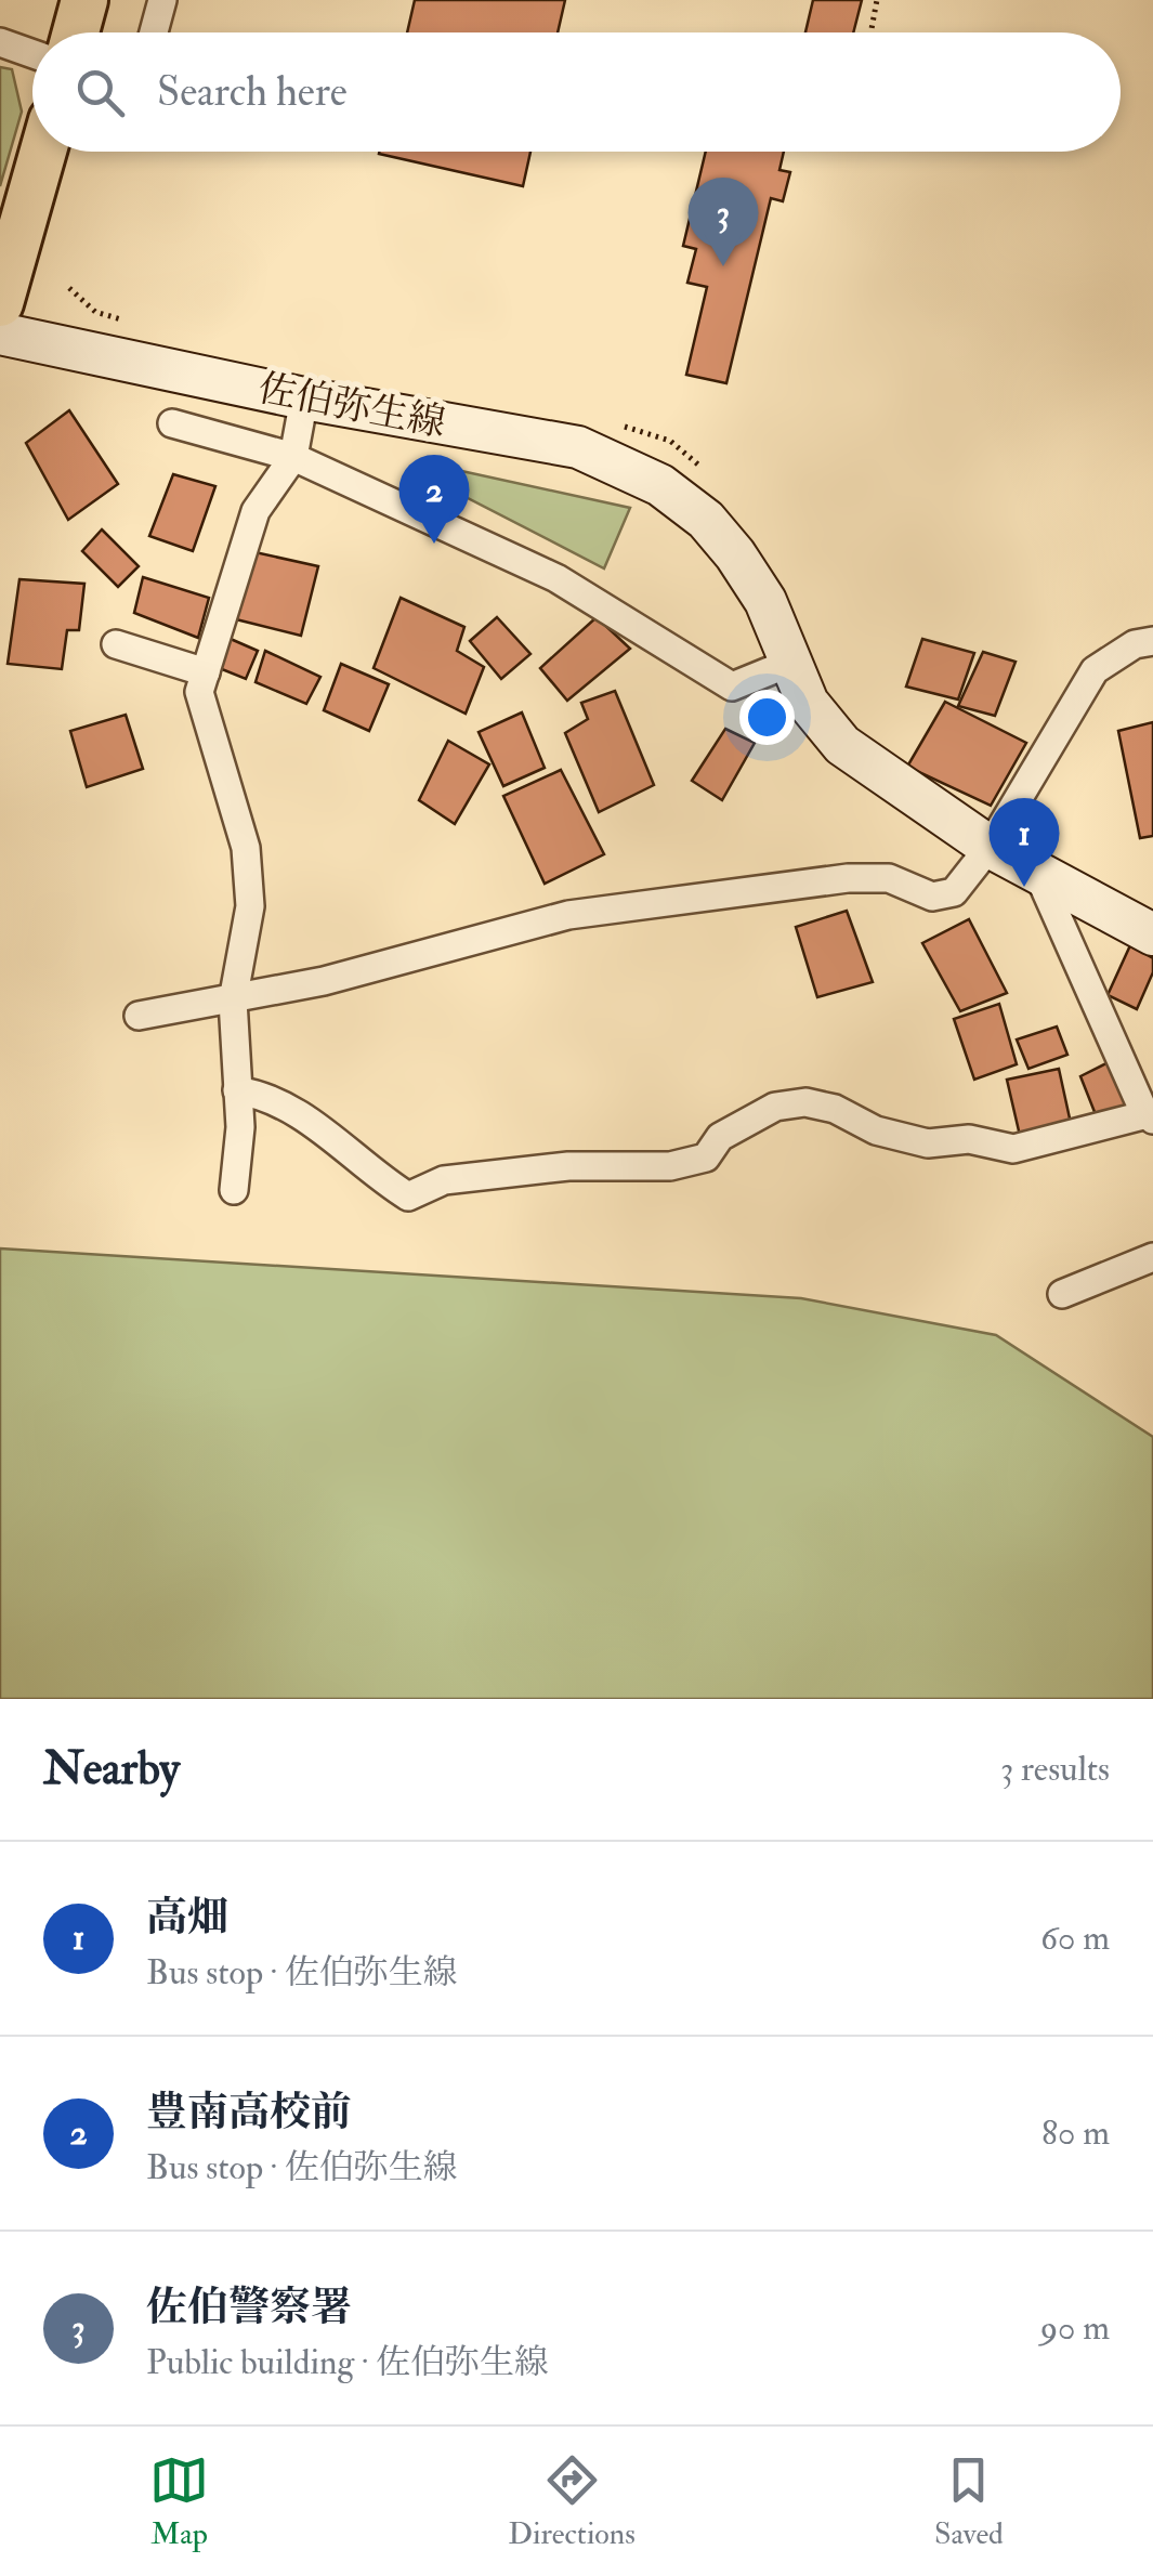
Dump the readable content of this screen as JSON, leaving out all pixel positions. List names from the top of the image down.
{
  "streets": {
    "main road": ["佐伯弥生線"]
  },
  "page": {
    "search": "Search here",
    "pins": ["3", "2", "1"],
    "heading": ["Nearby", "3 results"],
    "list": [
      {
        "mark": "1",
        "name": "高畑",
        "note": "Bus stop · 佐伯弥生線",
        "value": "60 m"
      },
      {
        "mark": "2",
        "name": "豊南高校前",
        "note": "Bus stop · 佐伯弥生線",
        "value": "80 m"
      },
      {
        "mark": "3",
        "name": "佐伯警察署",
        "note": "Public building · 佐伯弥生線",
        "value": "90 m"
      }
    ],
    "nav": ["Map", "Directions", "Saved"]
  }
}
